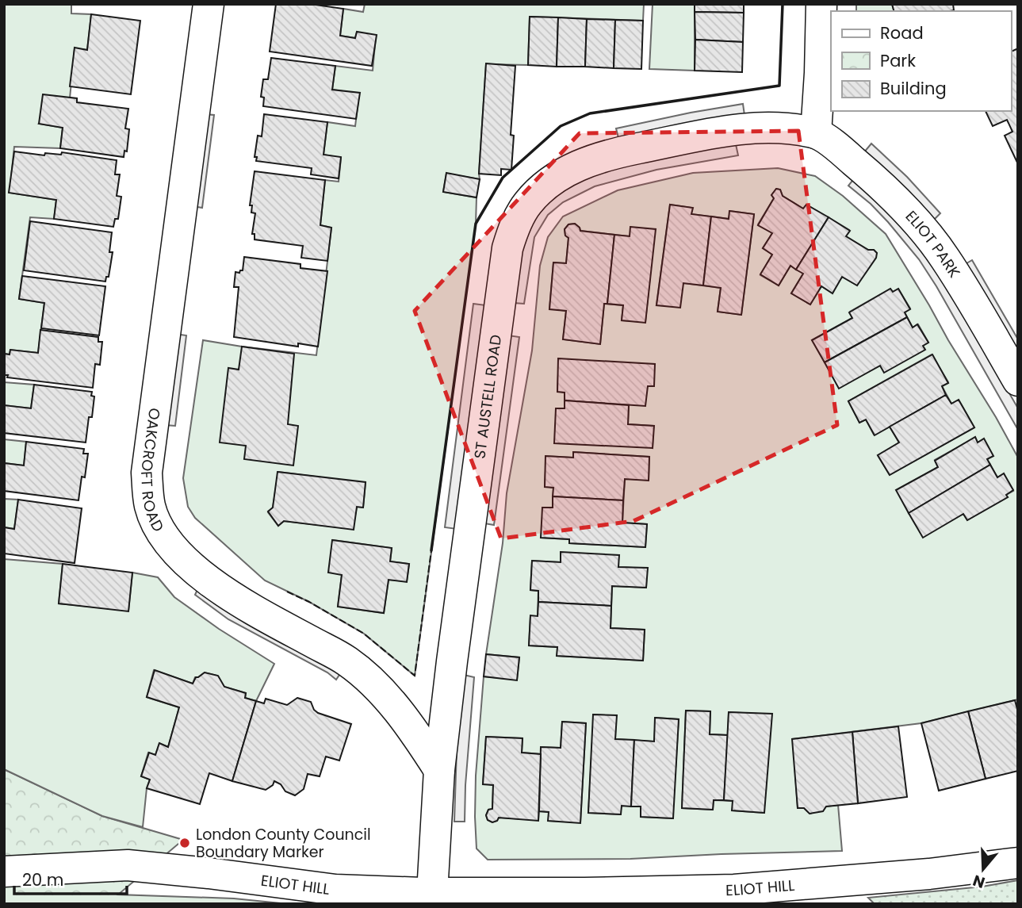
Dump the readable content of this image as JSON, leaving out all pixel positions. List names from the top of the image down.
{
  "streets": {
    "street": [
      "ELIOT PARK",
      "ST AUSTELL ROAD",
      "OAKCROFT ROAD",
      "ELIOT HILL"
    ]
  },
  "crossings": [
    ["ELIOT PARK", "ST AUSTELL ROAD"],
    ["ST AUSTELL ROAD", "OAKCROFT ROAD"],
    ["ST AUSTELL ROAD", "ELIOT HILL"]
  ],
  "places": ["London County Council Boundary Marker"],
  "legend": ["Road", "Park", "Building"],
  "scale_bar": "20 m",
  "north": "bottom"
}
